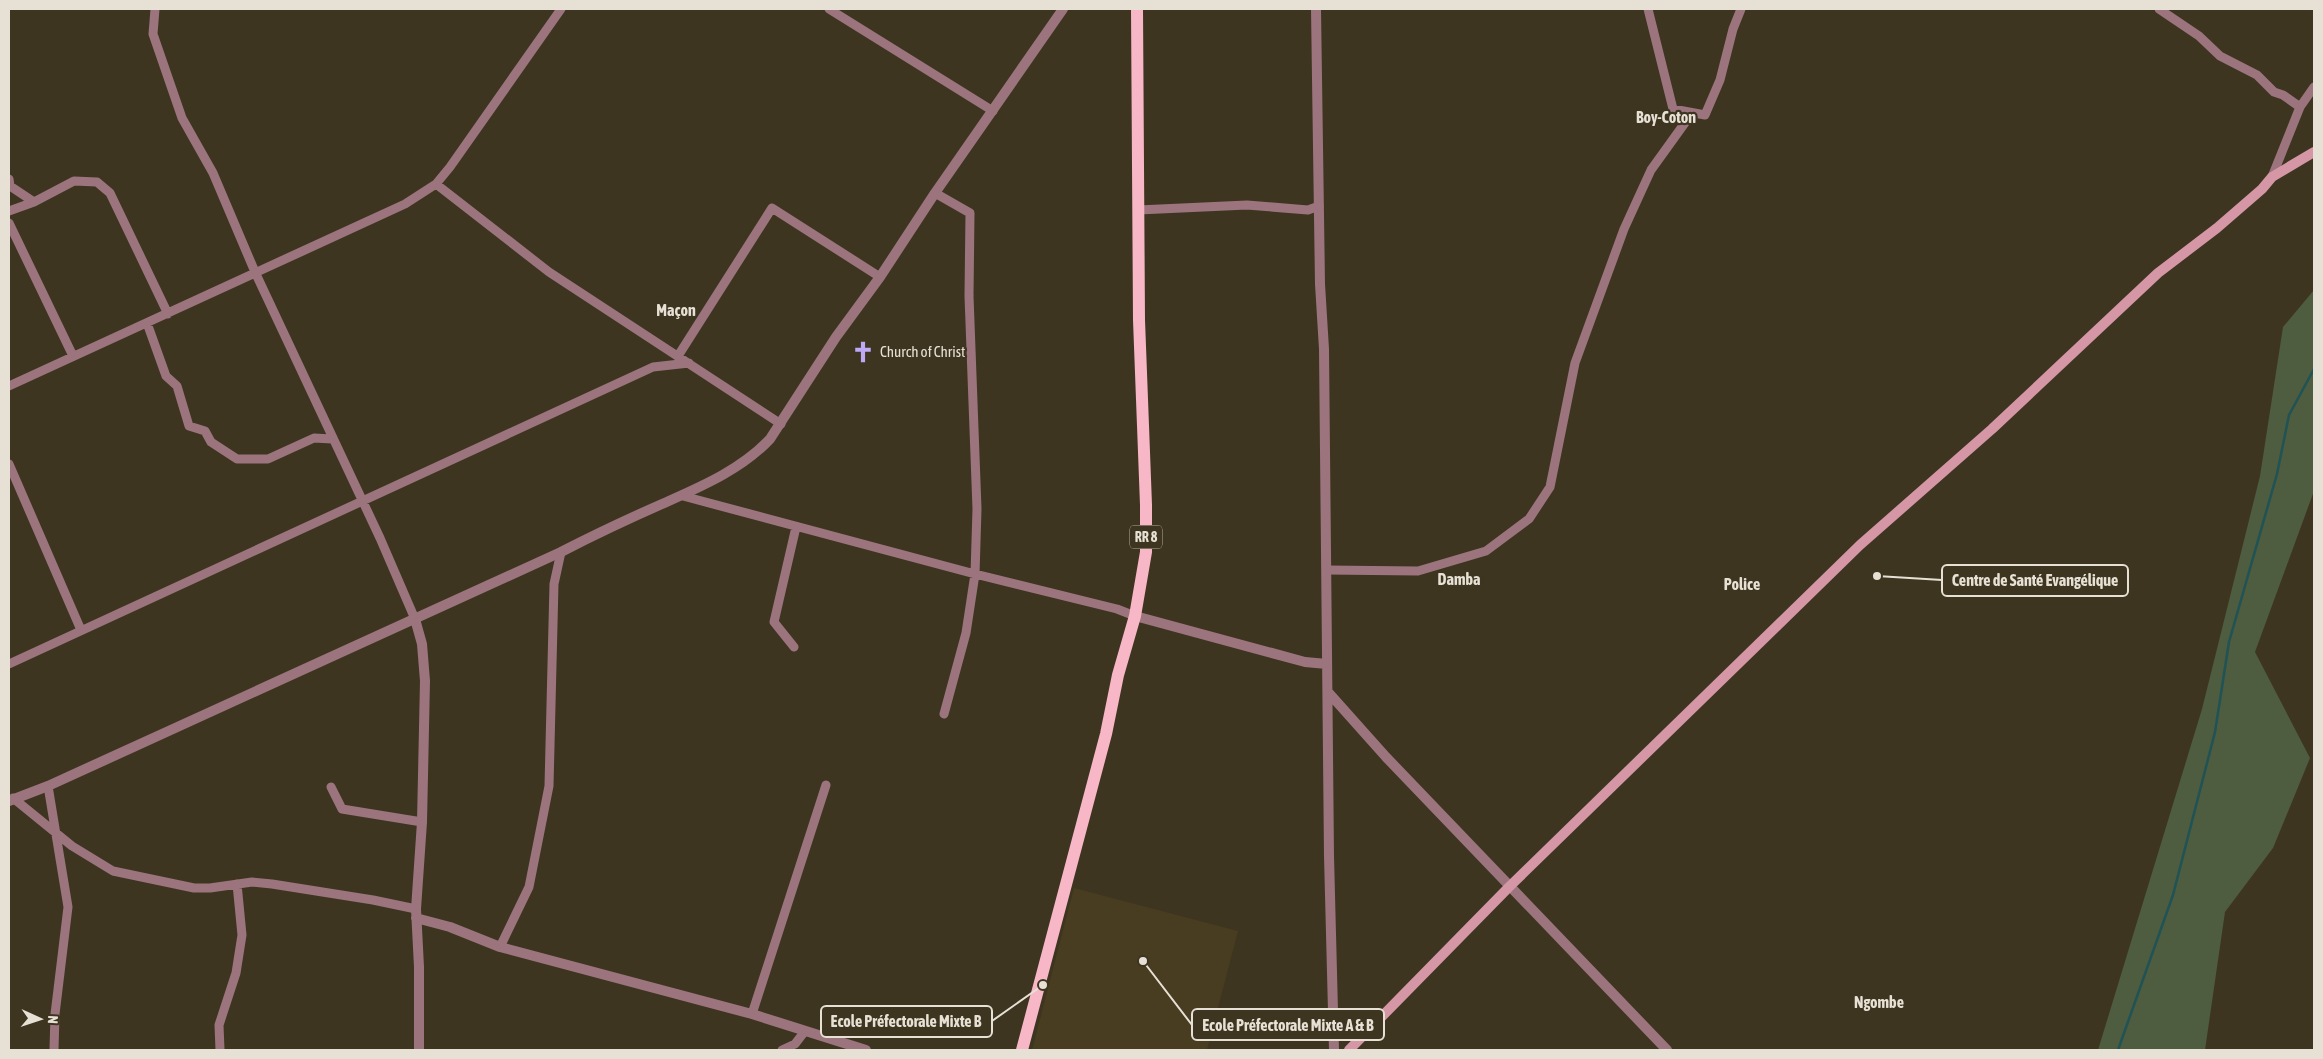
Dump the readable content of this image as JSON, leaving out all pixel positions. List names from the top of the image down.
{
  "streets": {
    "main road": ["RR 8"]
  },
  "districts": [
    "Boy-Coton",
    "Maçon",
    "Damba",
    "Police",
    "Ngombe"
  ],
  "places": {
    "church": ["Church of Christ"],
    "other": ["Centre de Santé Evangélique", "Ecole Préfectorale Mixte A & B", "Ecole Préfectorale Mixte B"]
  },
  "north": "right"
}
